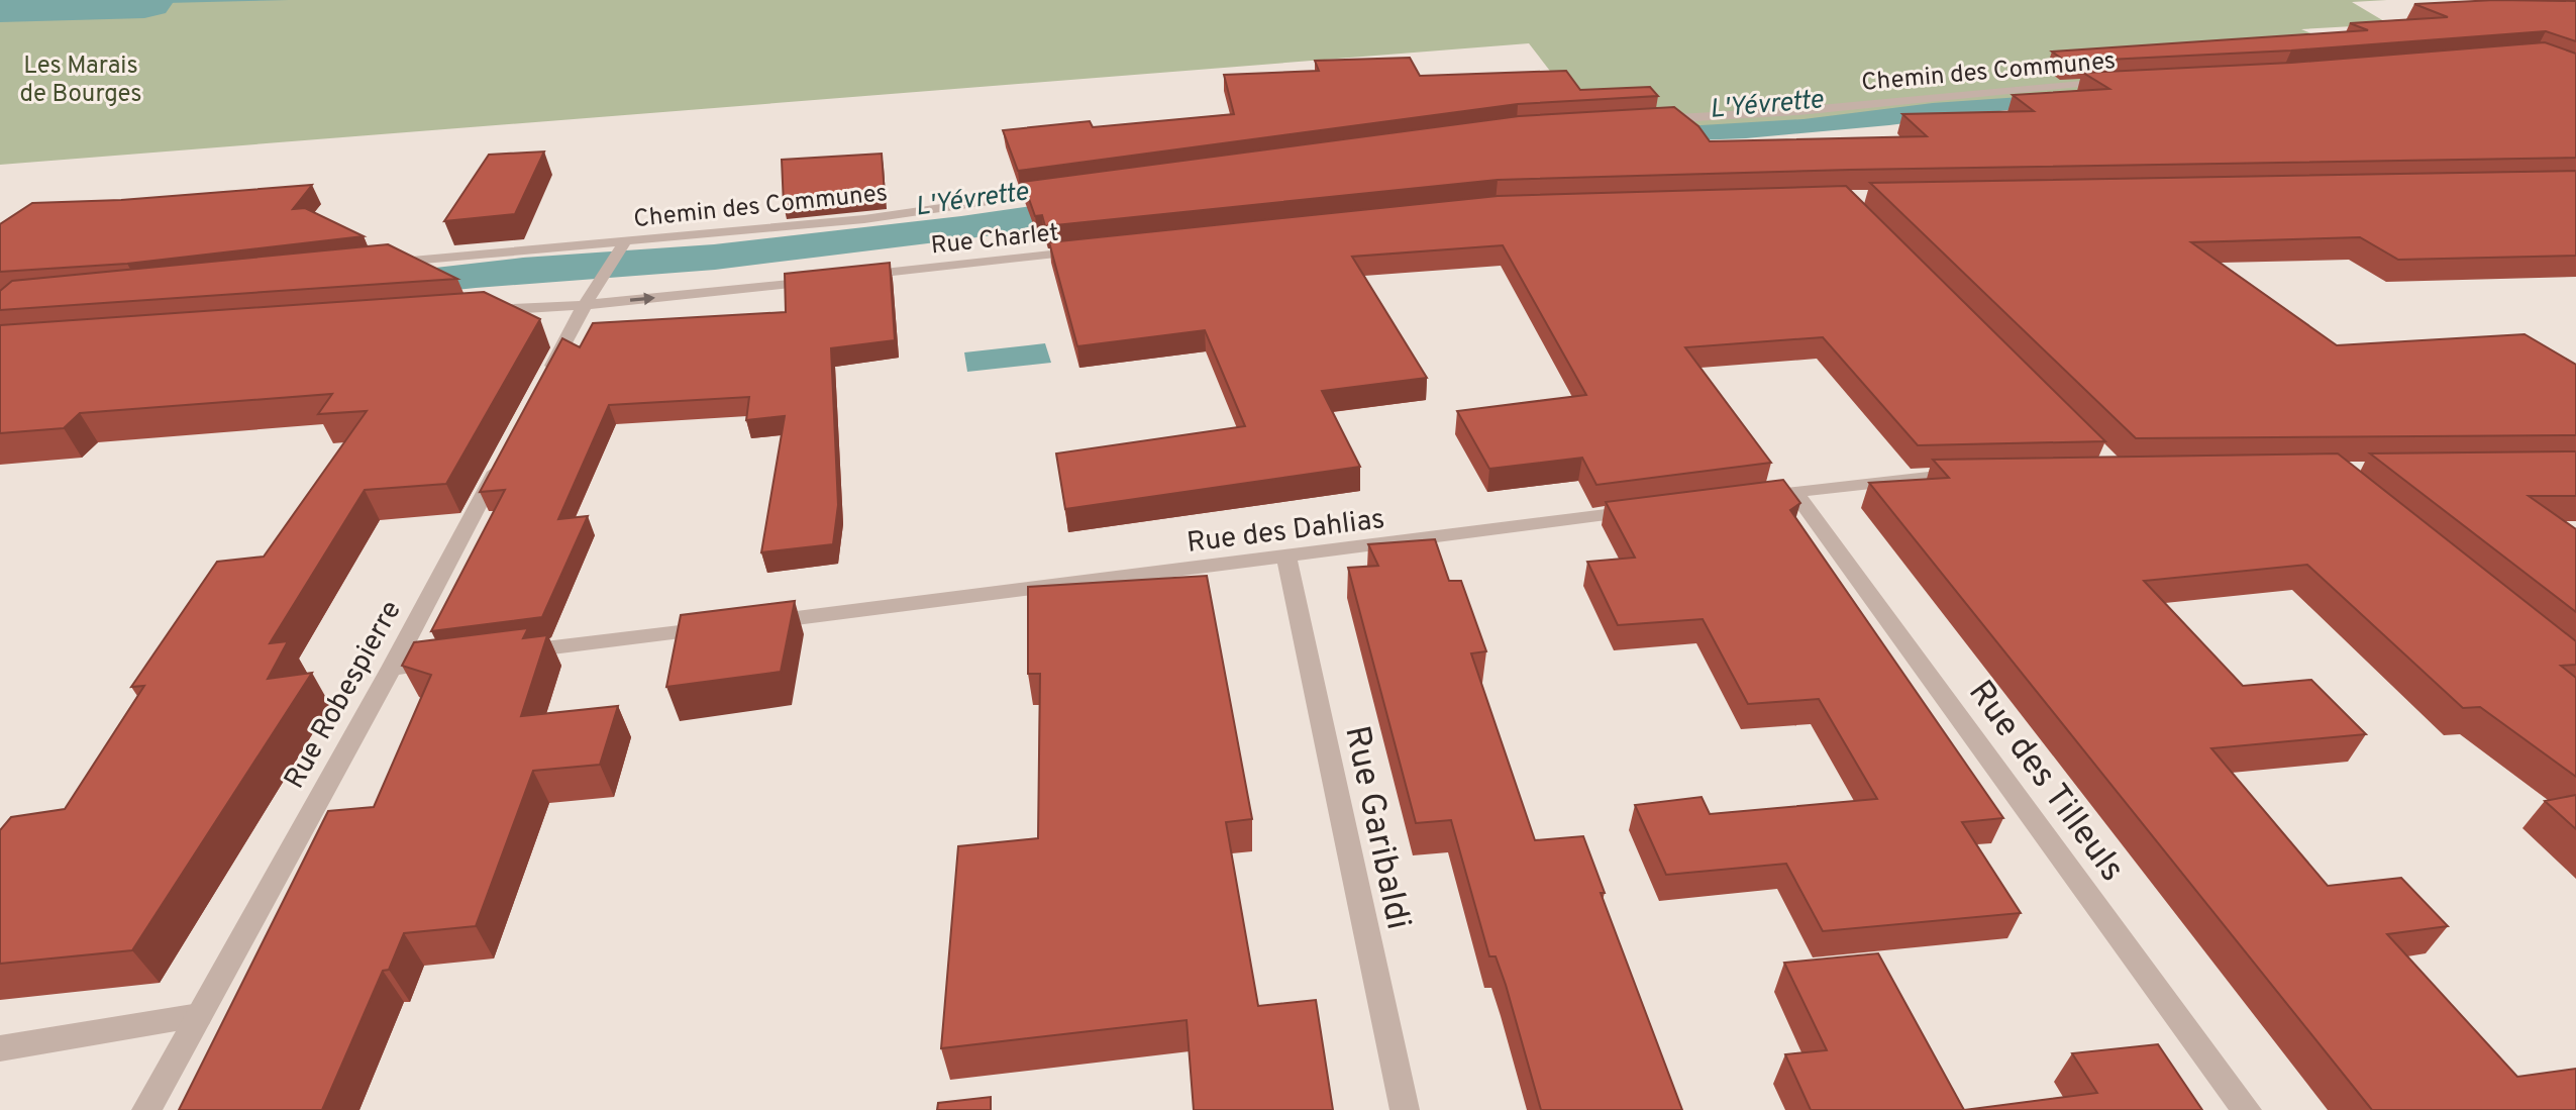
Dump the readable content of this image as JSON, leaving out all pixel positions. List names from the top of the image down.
{
  "streets": {
    "street": [
      "Chemin des Communes",
      "Rue Charlet",
      "Rue des Dahlias",
      "Rue Robespierre",
      "Rue des Tilleuls",
      "Rue Garibaldi"
    ]
  },
  "crossings": [
    ["Rue des Dahlias", "Rue Garibaldi"]
  ],
  "one_way": ["Rue Charlet"],
  "water": ["L'Yévrette"],
  "parks": ["Les Marais de Bourges"]
}
